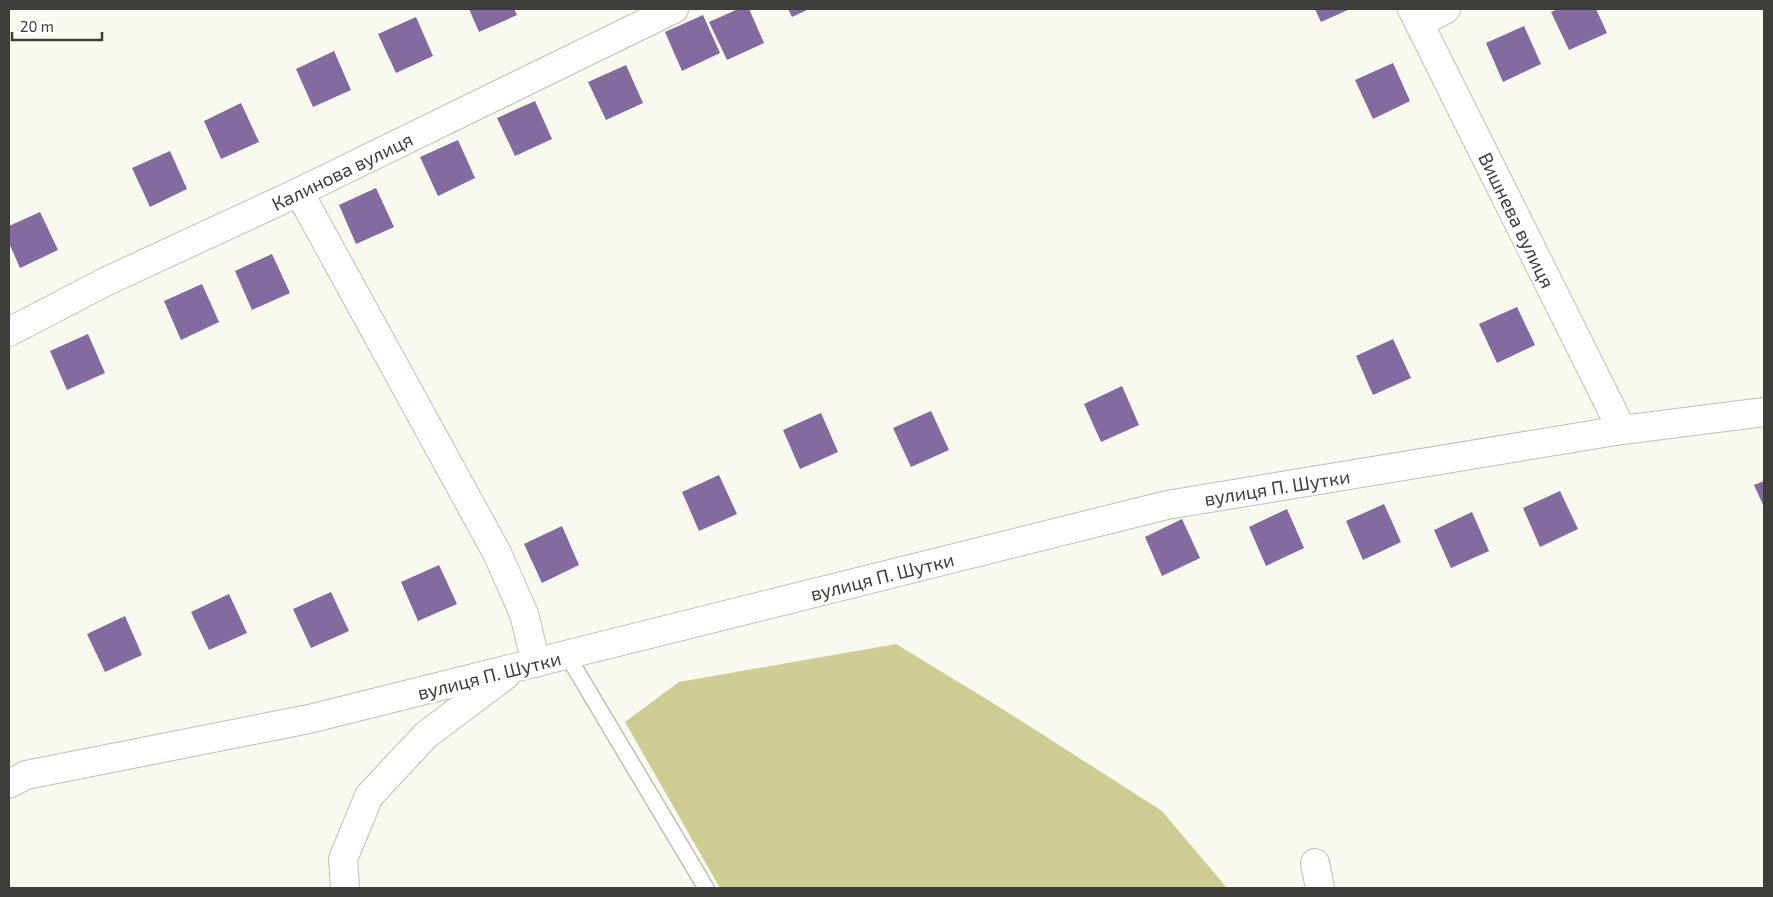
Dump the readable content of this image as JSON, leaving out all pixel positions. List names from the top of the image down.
{
  "streets": {
    "street": ["Калинова вулиця", "Вишнева вулиця", "вулиця П. Шутки"]
  },
  "crossings": [
    ["Вишнева вулиця", "вулиця П. Шутки"]
  ],
  "scale_bar": "20 m"
}
